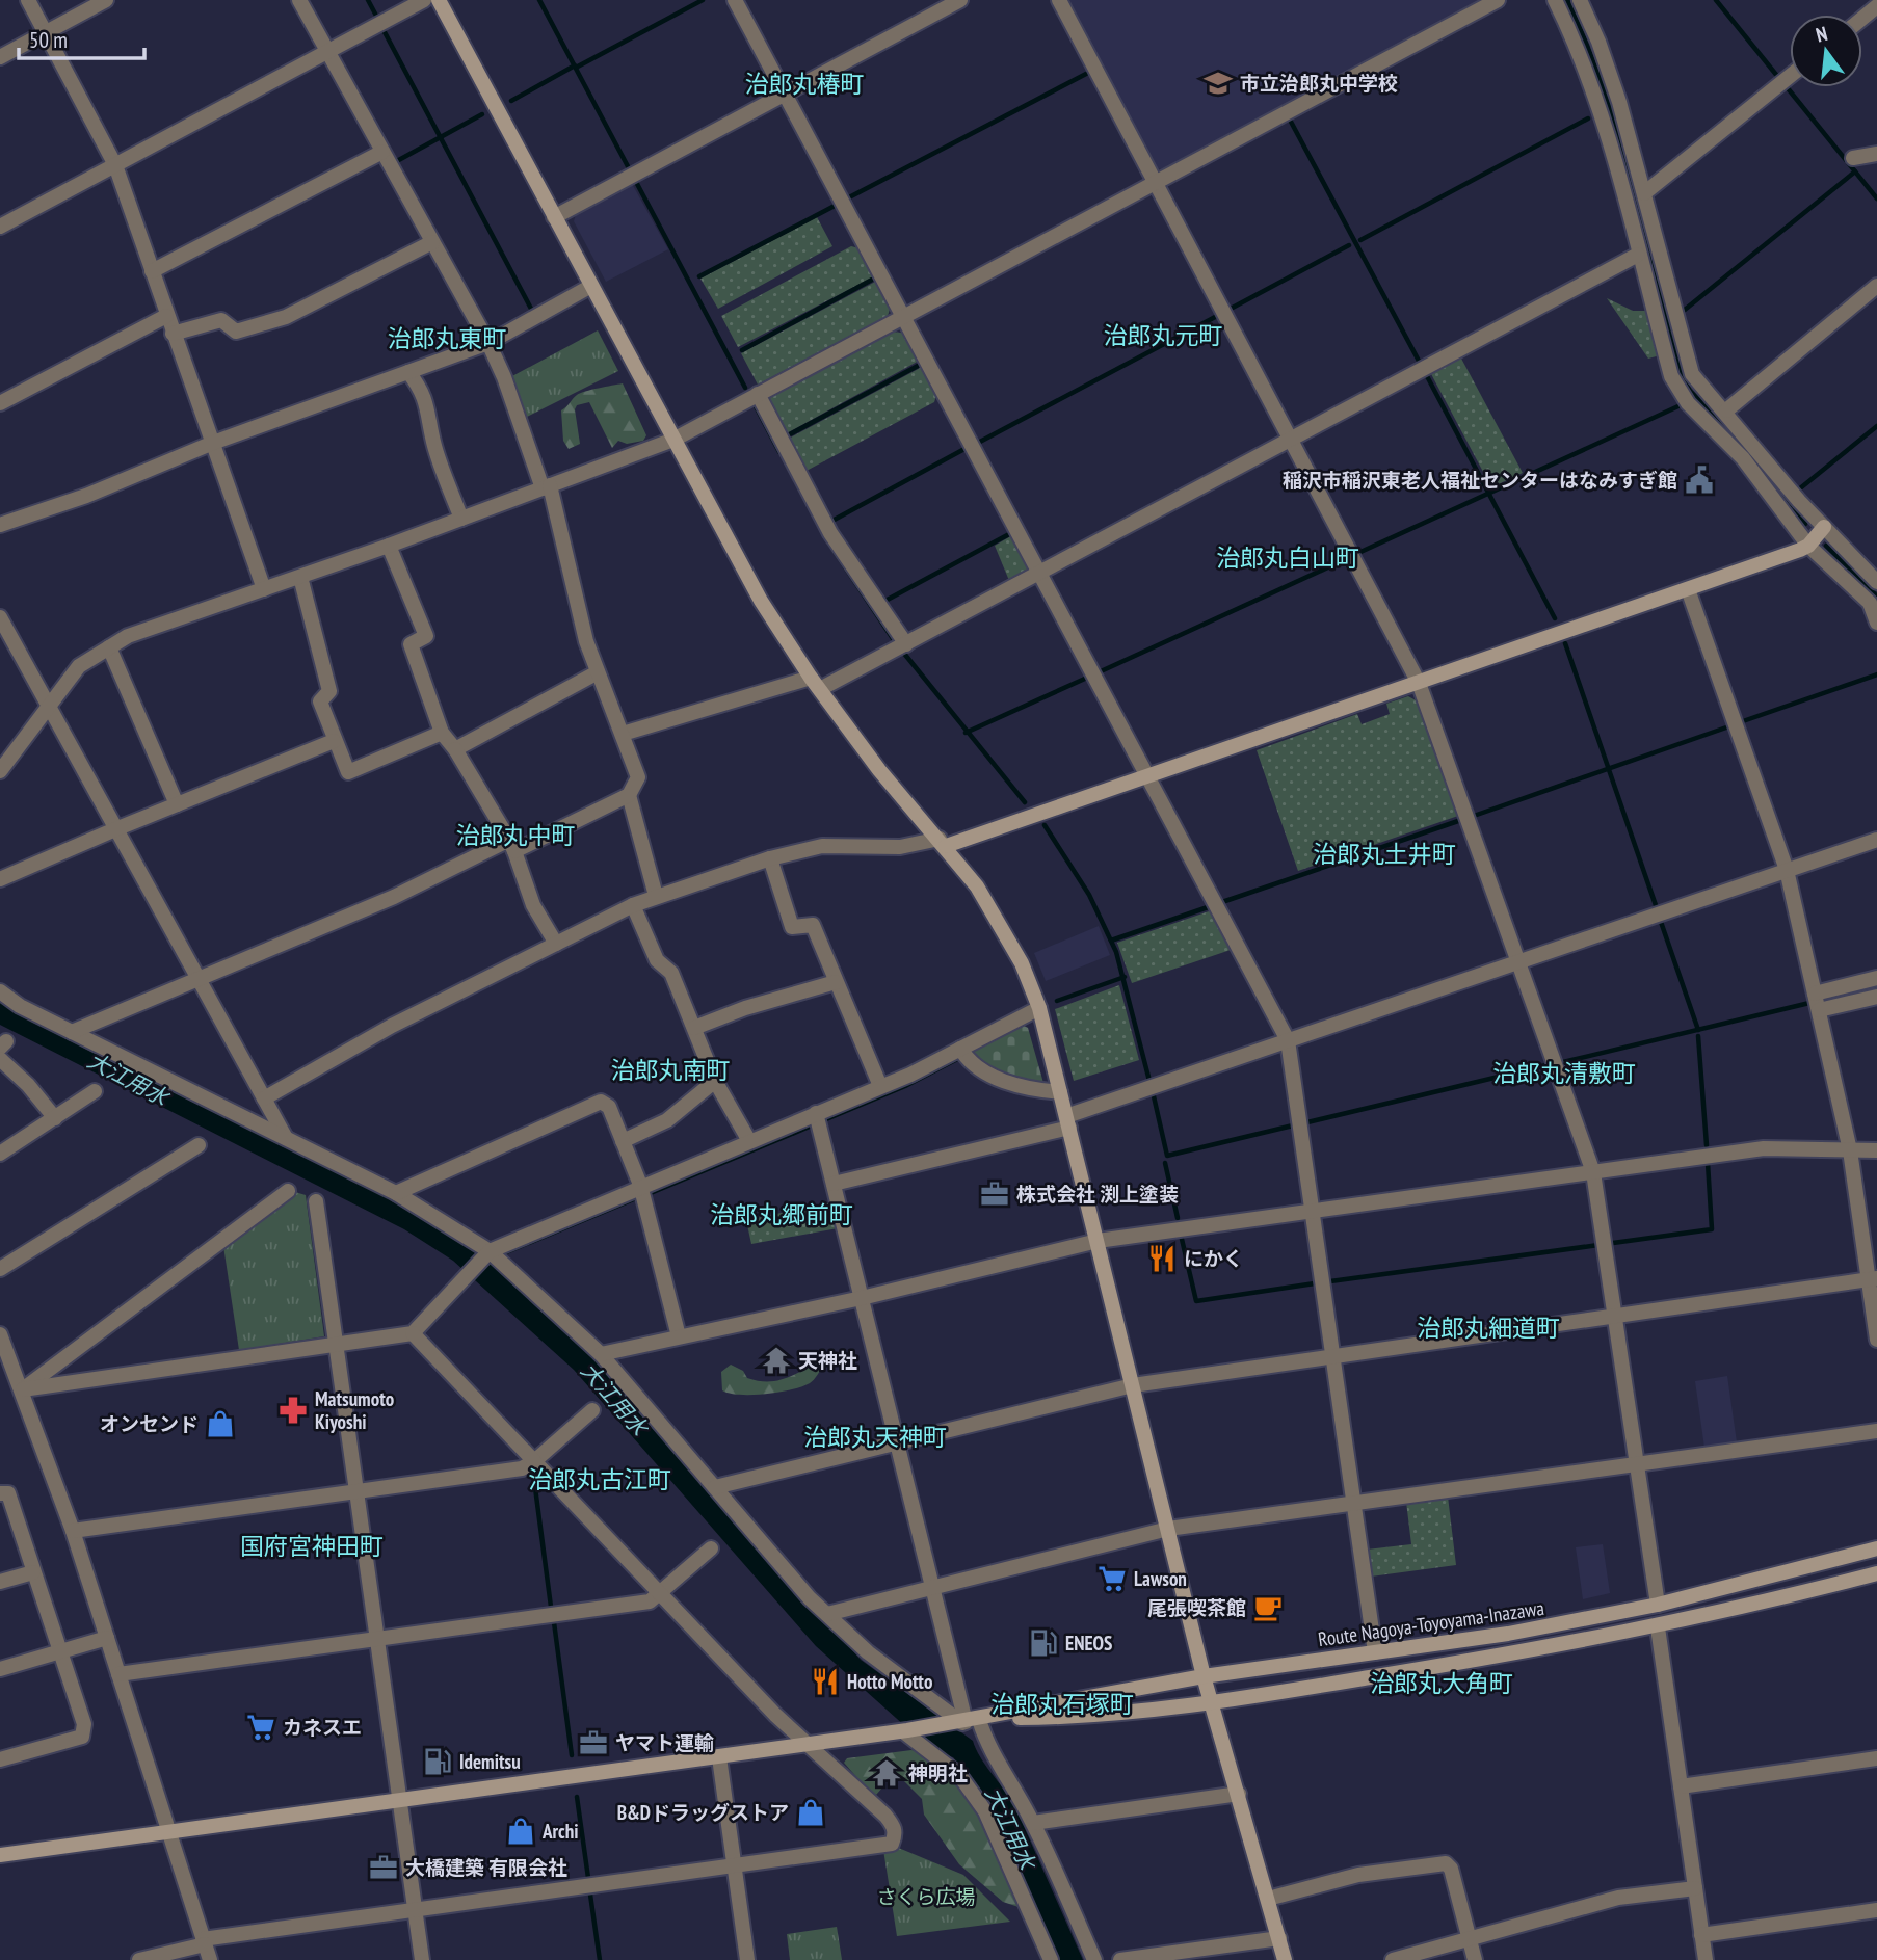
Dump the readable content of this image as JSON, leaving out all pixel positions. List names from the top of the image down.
{
  "streets": {
    "street": ["Route Nagoya-Toyoyama-Inazawa"]
  },
  "districts": [
    "治郎丸椿町",
    "治郎丸元町",
    "治郎丸東町",
    "治郎丸白山町",
    "治郎丸中町",
    "治郎丸土井町",
    "治郎丸南町",
    "治郎丸清敷町",
    "治郎丸郷前町",
    "治郎丸細道町",
    "治郎丸天神町",
    "治郎丸古江町",
    "国府宮神田町",
    "治郎丸大角町",
    "治郎丸石塚町"
  ],
  "water": ["大江用水"],
  "parks": ["さくら広場"],
  "places": {
    "school or university": ["市立治郎丸中学校"],
    "public building": ["稲沢市稲沢東老人福祉センターはなみすぎ館"],
    "office": ["株式会社 渕上塗装", "ヤマト運輸", "大橋建築 有限会社"],
    "restaurant": ["にかく", "Hotto Motto"],
    "temple": ["天神社", "神明社"],
    "pharmacy": ["Matsumoto Kiyoshi"],
    "shop": ["オンセンド", "B&Dドラッグストア", "Archi"],
    "supermarket": ["Lawson", "カネスエ"],
    "cafe": ["尾張喫茶館"],
    "fuel station": ["ENEOS", "Idemitsu"]
  },
  "scale_bar": "50 m",
  "north": "top"
}
